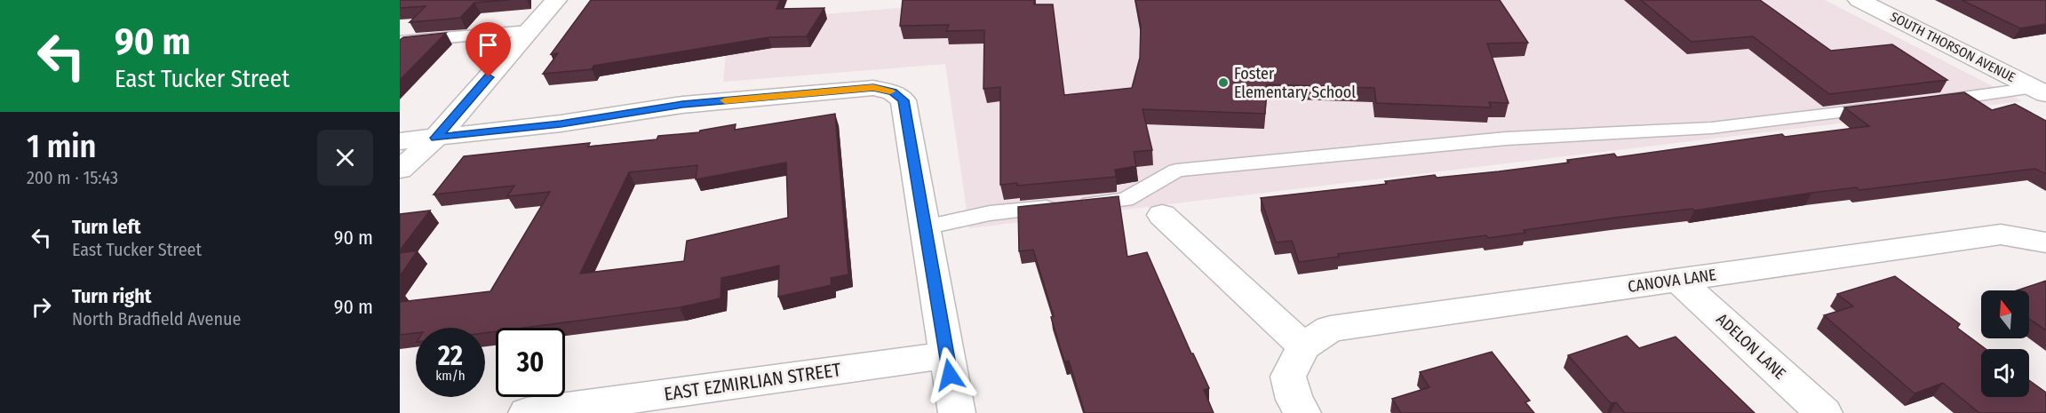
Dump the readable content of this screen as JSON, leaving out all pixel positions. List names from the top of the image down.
{
  "streets": {
    "street": [
      "SOUTH THORSON AVENUE",
      "CANOVA LANE",
      "ADELON LANE",
      "EAST EZMIRLIAN STREET"
    ]
  },
  "crossings": [
    ["CANOVA LANE", "ADELON LANE"]
  ],
  "places": ["Foster Elementary School"],
  "north": "top",
  "page": {
    "turn": ["90 m", "East Tucker Street"],
    "heading": ["1 min", "200 m · 15:43"],
    "list": [
      {
        "name": "Turn left",
        "note": "East Tucker Street",
        "value": "90 m"
      },
      {
        "name": "Turn right",
        "note": "North Bradfield Avenue",
        "value": "90 m"
      }
    ],
    "speed": "22 km/h",
    "limit": "30"
  }
}
